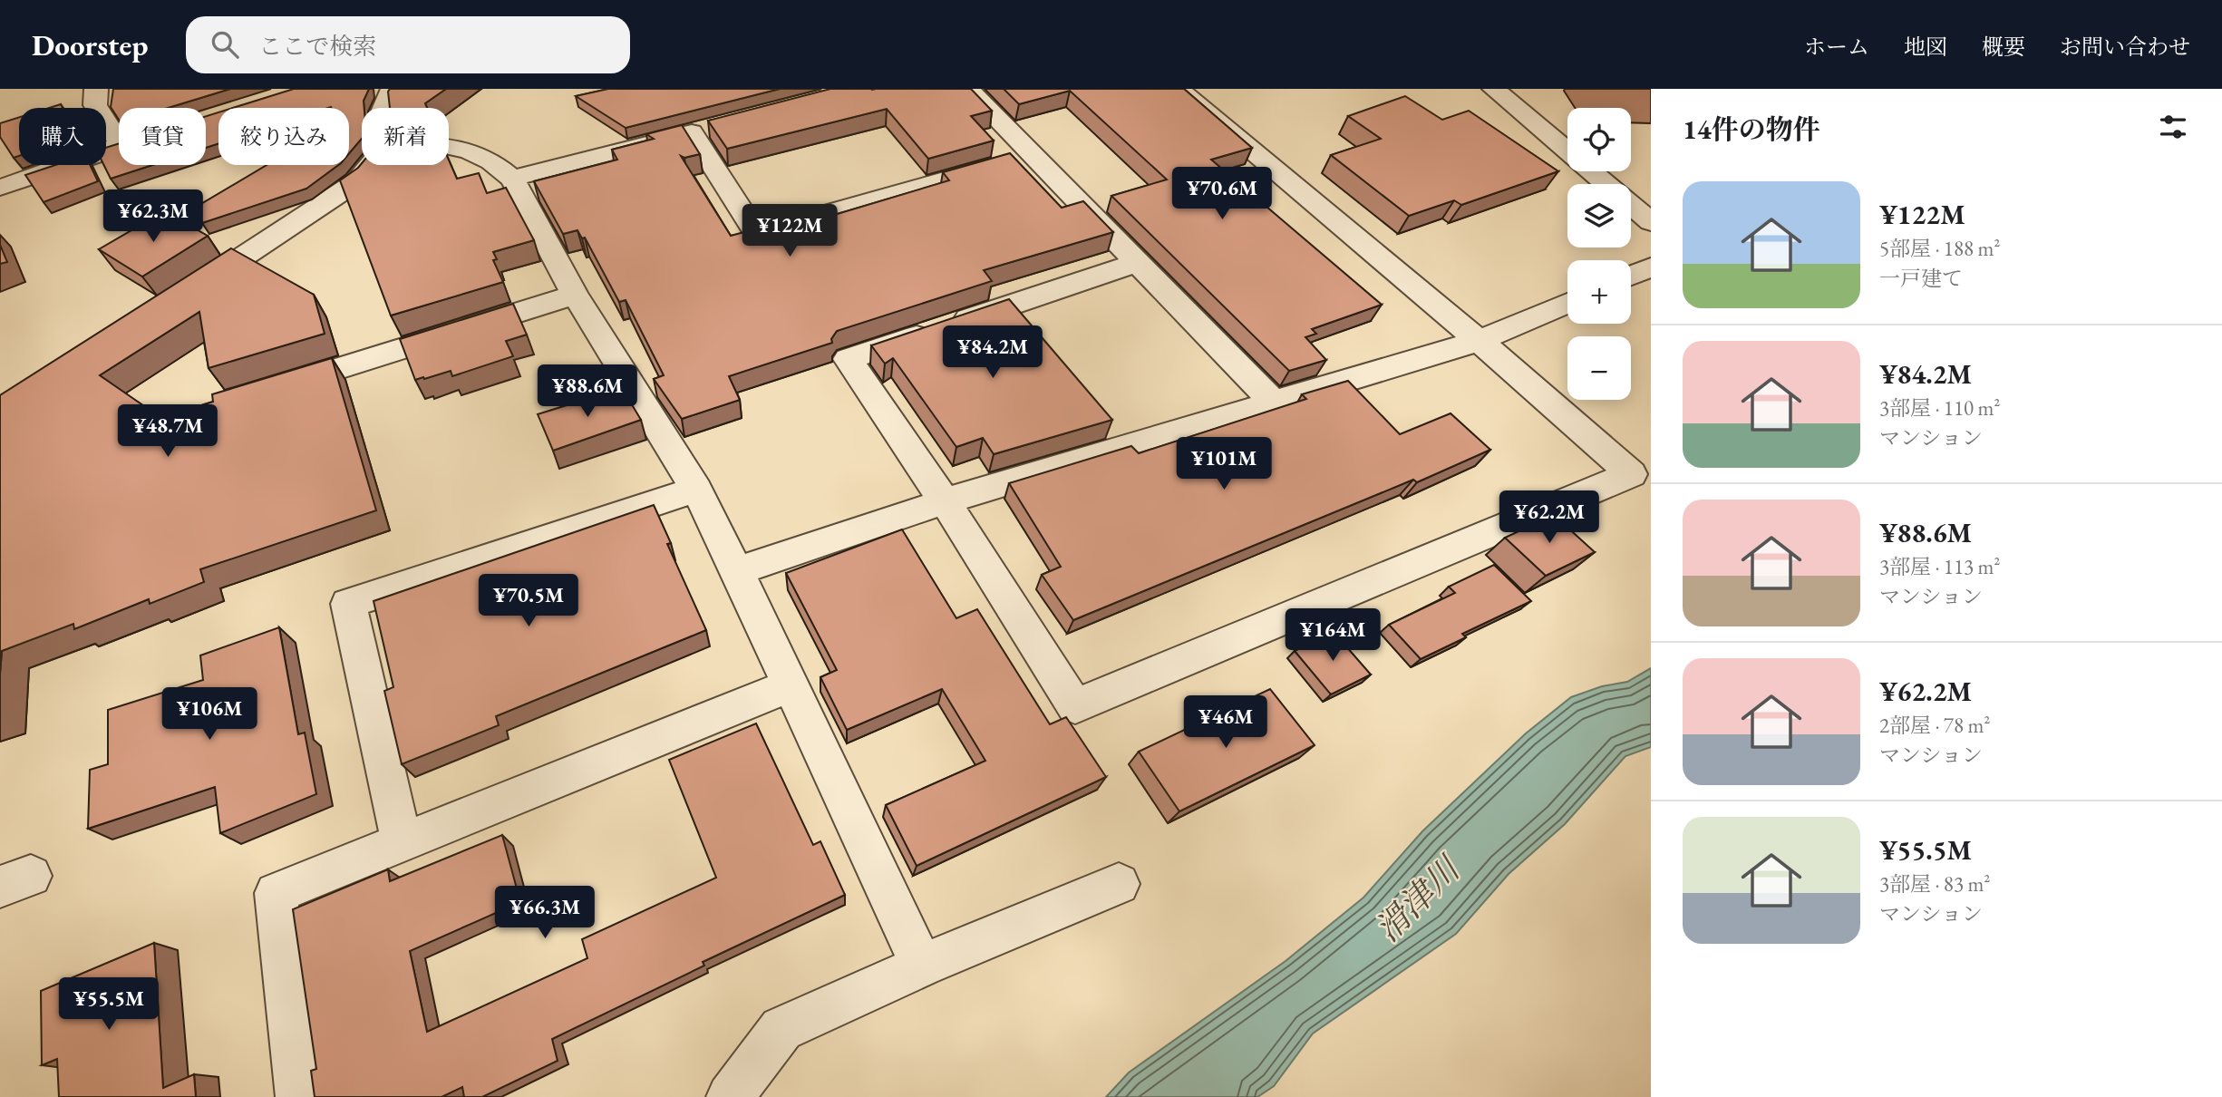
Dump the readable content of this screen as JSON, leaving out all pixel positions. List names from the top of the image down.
{
  "water": ["滑津川"],
  "page": {
    "header": "Doorstep",
    "search": "ここで検索",
    "nav": [
      "ホーム",
      "地図",
      "概要",
      "お問い合わせ"
    ],
    "heading": "14件の物件",
    "map_buttons": ["+", "−"],
    "chip": [
      "購入",
      "賃貸",
      "絞り込み",
      "新着"
    ],
    "list": [
      {
        "name": "¥122M",
        "note": "5部屋 · 188 m² · 一戸建て"
      },
      {
        "name": "¥84.2M",
        "note": "3部屋 · 110 m² · マンション"
      },
      {
        "name": "¥88.6M",
        "note": "3部屋 · 113 m² · マンション"
      },
      {
        "name": "¥62.2M",
        "note": "2部屋 · 78 m² · マンション"
      },
      {
        "name": "¥55.5M",
        "note": "3部屋 · 83 m² · マンション"
      }
    ],
    "price": [
      "¥70.6M",
      "¥62.3M",
      "¥122M",
      "¥84.2M",
      "¥88.6M",
      "¥48.7M",
      "¥101M",
      "¥62.2M",
      "¥70.5M",
      "¥164M",
      "¥106M",
      "¥46M",
      "¥66.3M",
      "¥55.5M"
    ]
  }
}
